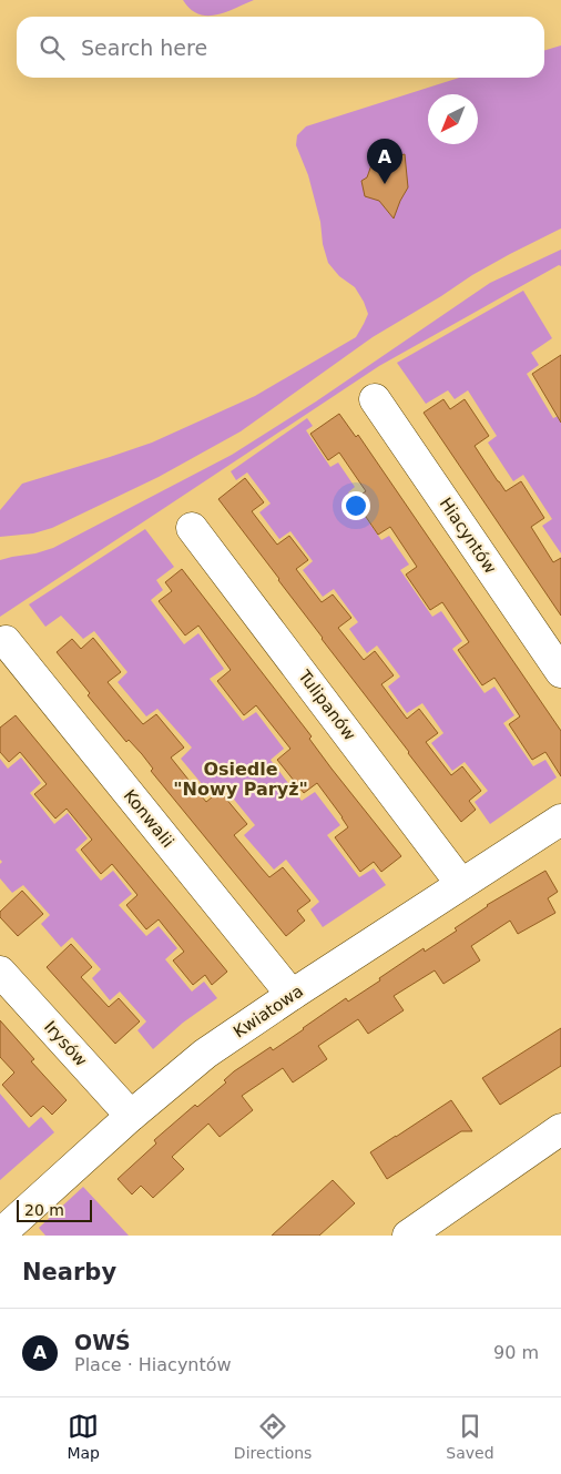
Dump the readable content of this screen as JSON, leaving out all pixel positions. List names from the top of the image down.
{
  "streets": {
    "street": [
      "Hiacyntów",
      "Tulipanów",
      "Konwalii",
      "Kwiatowa",
      "Irysów"
    ]
  },
  "crossings": [
    ["Tulipanów", "Kwiatowa"],
    ["Konwalii", "Kwiatowa"],
    ["Kwiatowa", "Irysów"]
  ],
  "districts": ["Osiedle \"Nowy Paryż\""],
  "scale_bar": "20 m",
  "north": "bottom left",
  "page": {
    "search": "Search here",
    "pins": "A",
    "scale": "20 m",
    "heading": "Nearby",
    "list": [
      {
        "mark": "A",
        "name": "OWŚ",
        "note": "Place · Hiacyntów",
        "value": "90 m"
      }
    ],
    "nav": ["Map", "Directions", "Saved"]
  }
}
